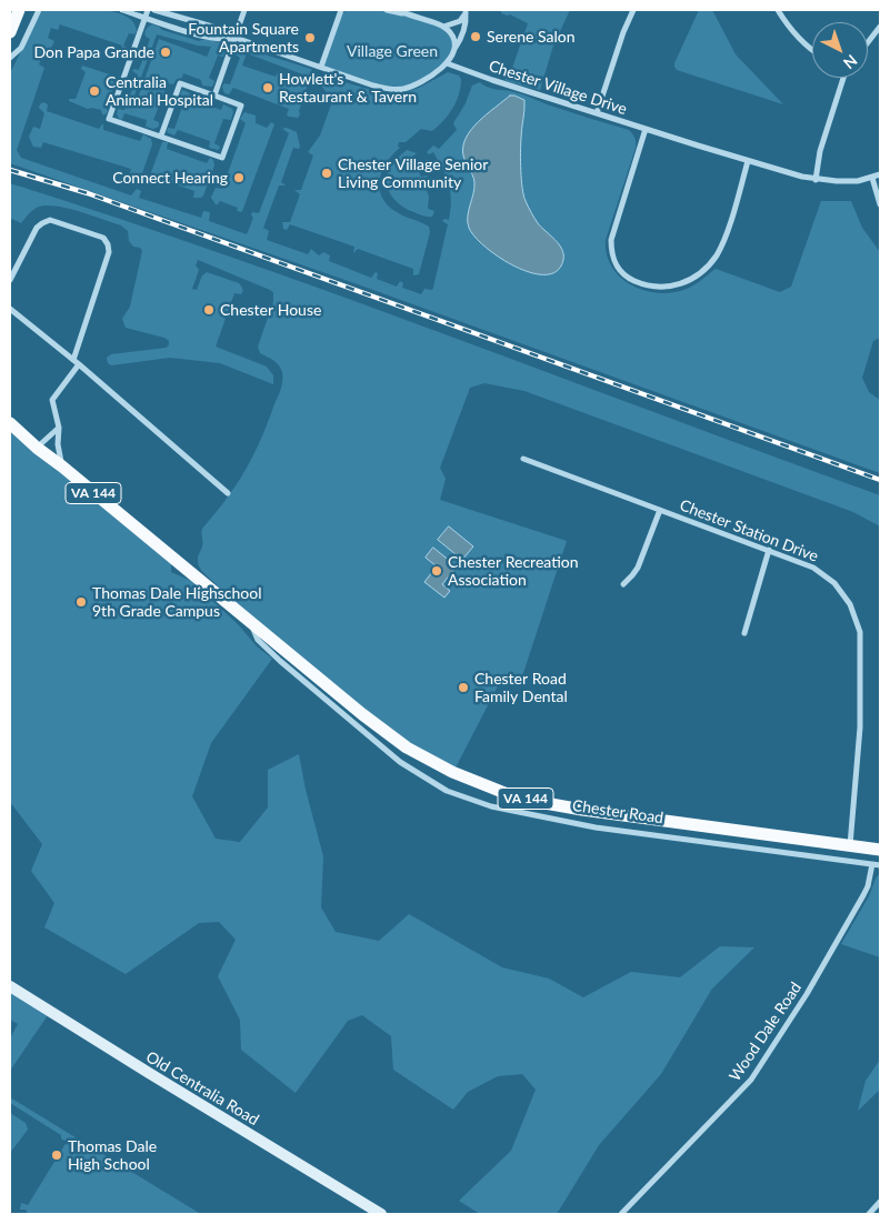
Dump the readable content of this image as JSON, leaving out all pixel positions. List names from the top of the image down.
{
  "streets": {
    "main road": ["VA 144", "Chester Road"],
    "street": [
      "Chester Village Drive",
      "Chester Station Drive",
      "Wood Dale Road",
      "Old Centralia Road"
    ]
  },
  "crossings": [
    ["Chester Station Drive", "Chester Road"],
    ["Chester Road", "Wood Dale Road"]
  ],
  "parks": ["Village Green"],
  "places": [
    "Serene Salon",
    "Fountain Square Apartments",
    "Don Papa Grande",
    "Howlett's Restaurant & Tavern",
    "Centralia Animal Hospital",
    "Chester Village Senior Living Community",
    "Connect Hearing",
    "Chester House",
    "Chester Recreation Association",
    "Thomas Dale Highschool 9th Grade Campus",
    "Chester Road Family Dental",
    "Thomas Dale High School"
  ],
  "north": "bottom right"
}
